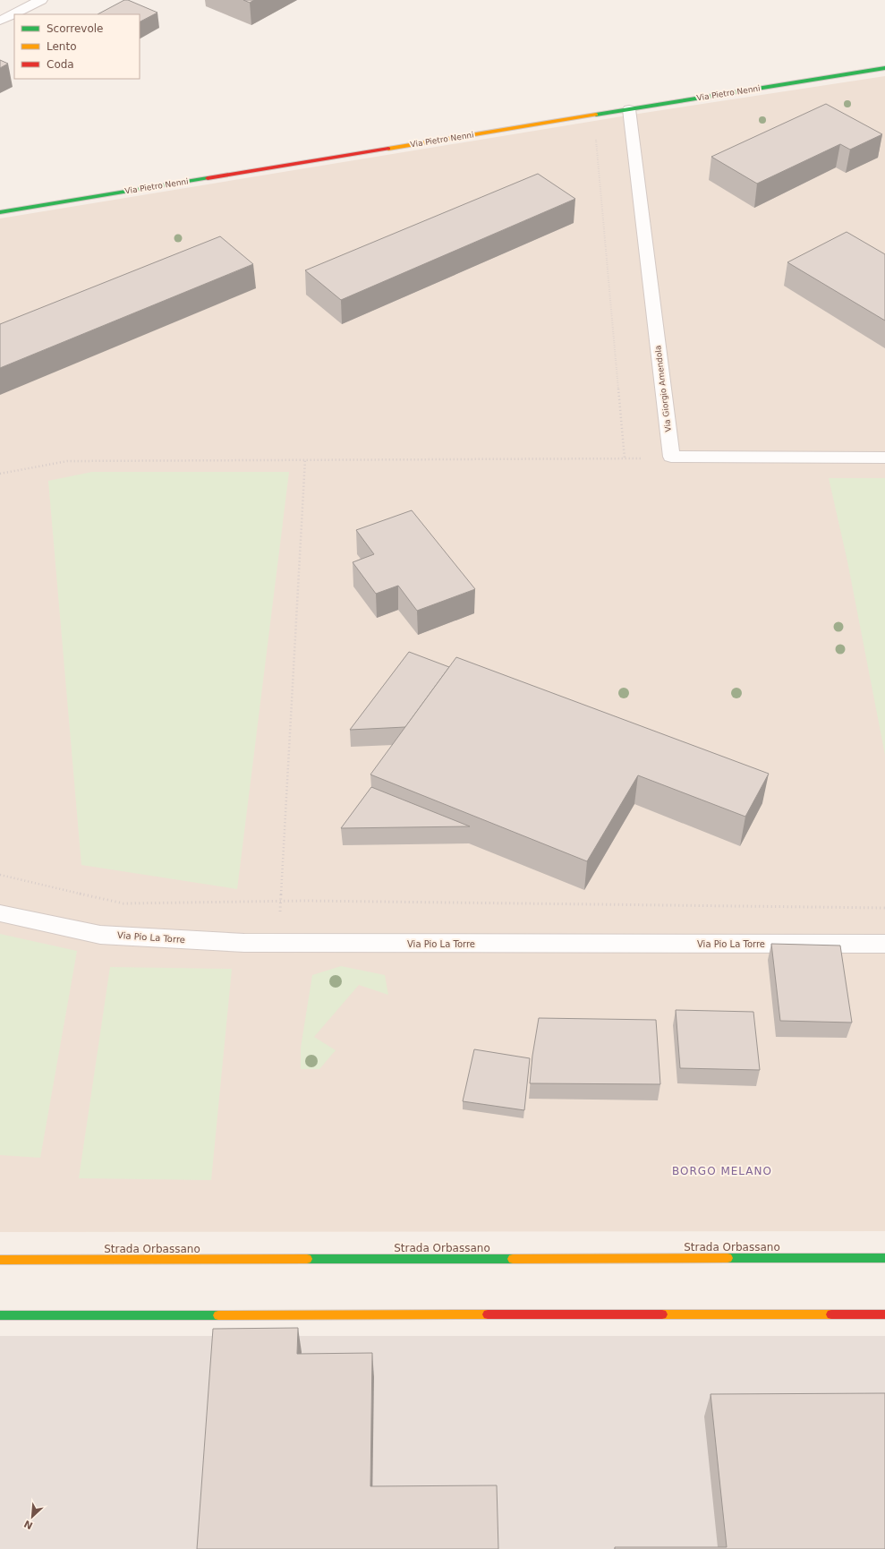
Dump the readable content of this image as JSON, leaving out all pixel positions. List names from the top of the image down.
{
  "streets": {
    "main road": ["Via Pietro Nenni", "Strada Orbassano"],
    "street": ["Via Giorgio Amendola", "Via Pio La Torre"]
  },
  "crossings": [
    ["Via Pietro Nenni", "Via Giorgio Amendola"]
  ],
  "districts": ["BORGO MELANO"],
  "legend": ["Scorrevole", "Lento", "Coda"],
  "north": "bottom left"
}
